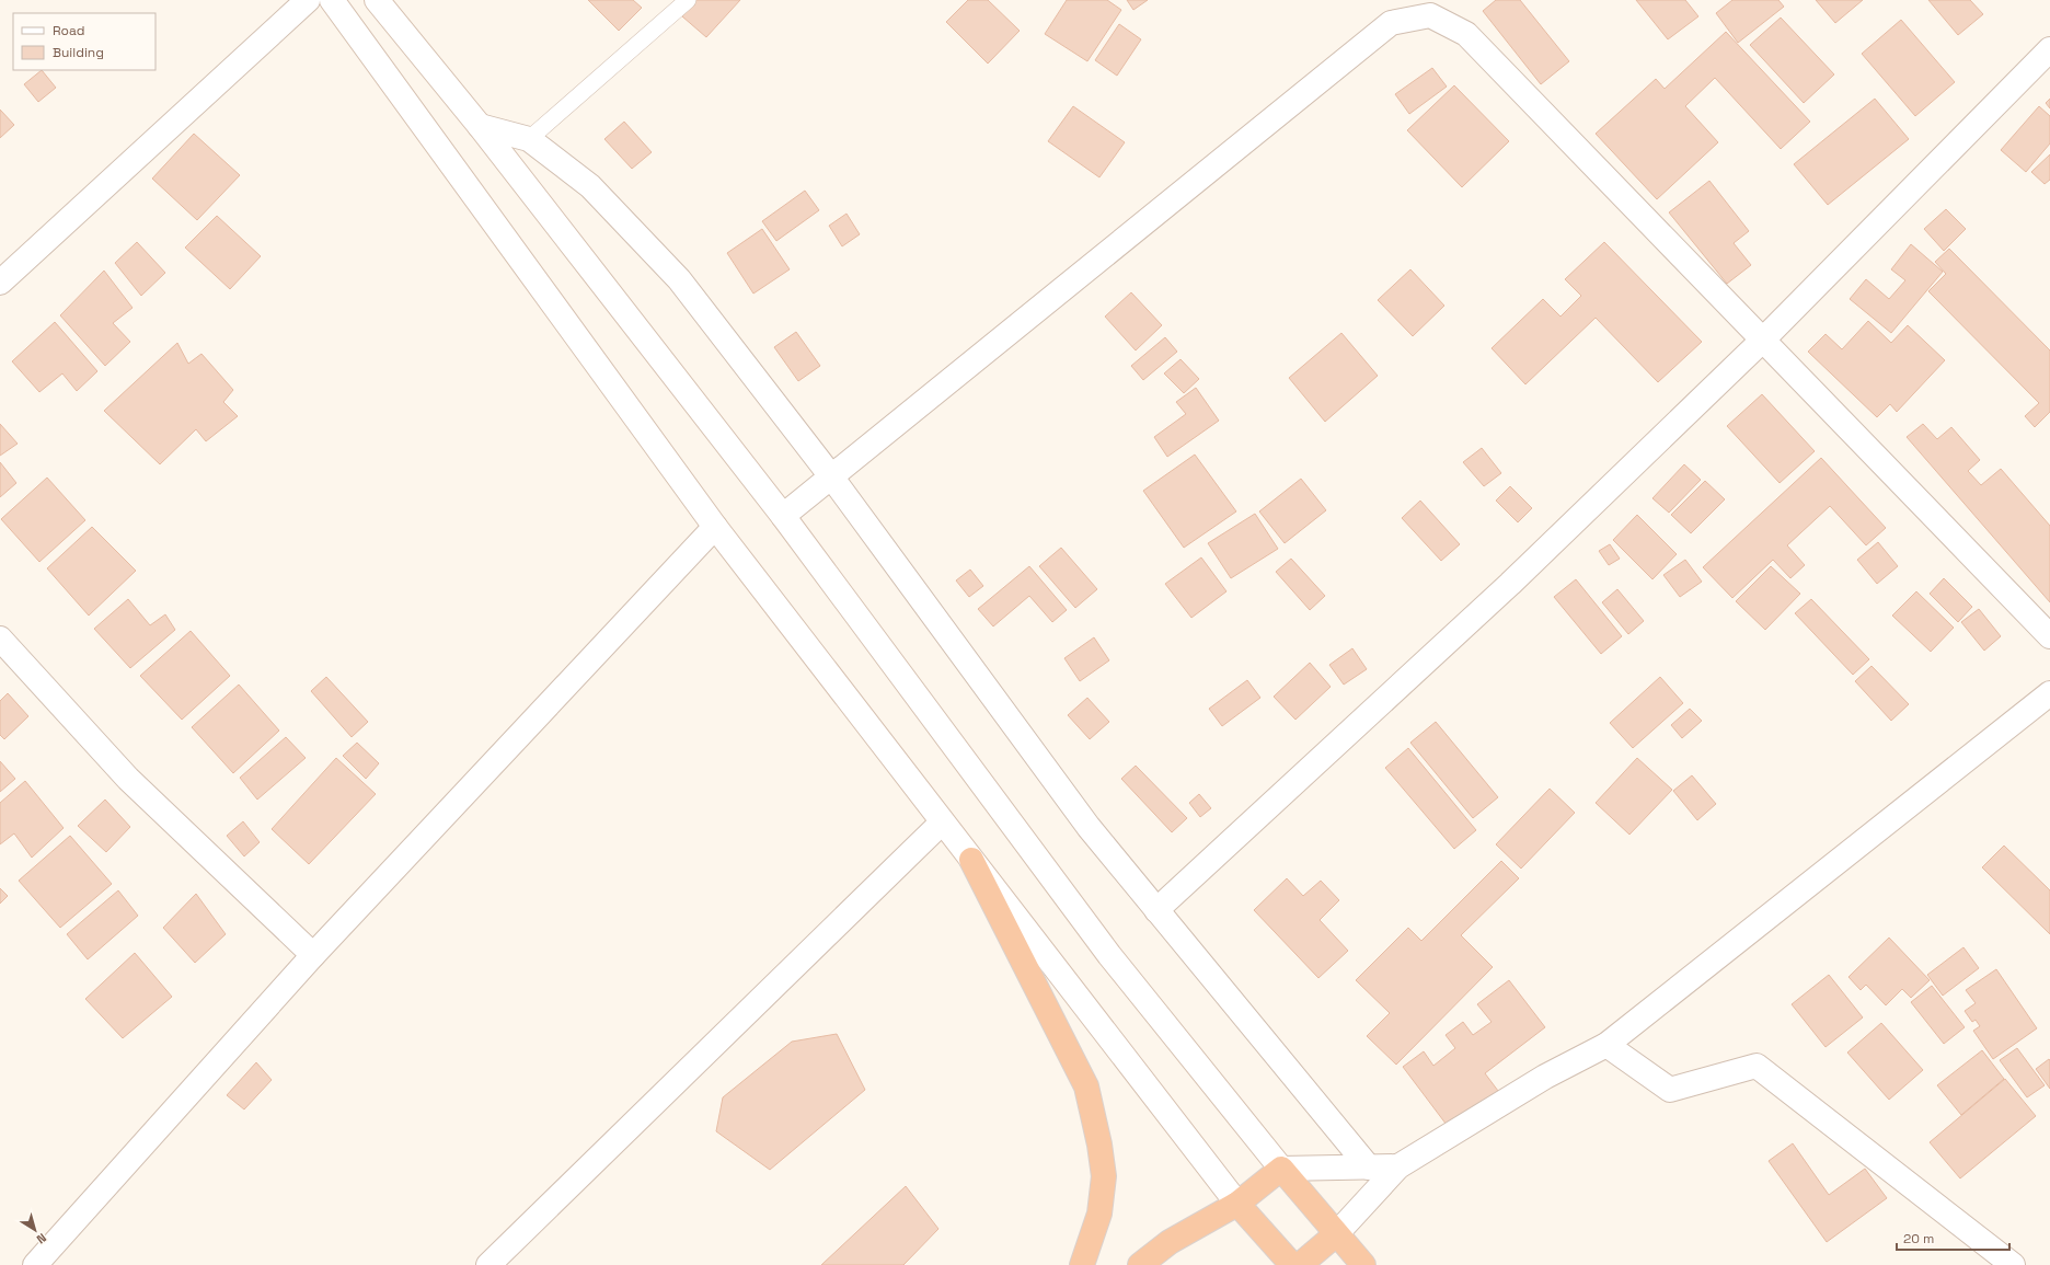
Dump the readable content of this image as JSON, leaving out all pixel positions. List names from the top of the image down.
{
  "legend": ["Road", "Building"],
  "scale_bar": "20 m",
  "north": "bottom right"
}
